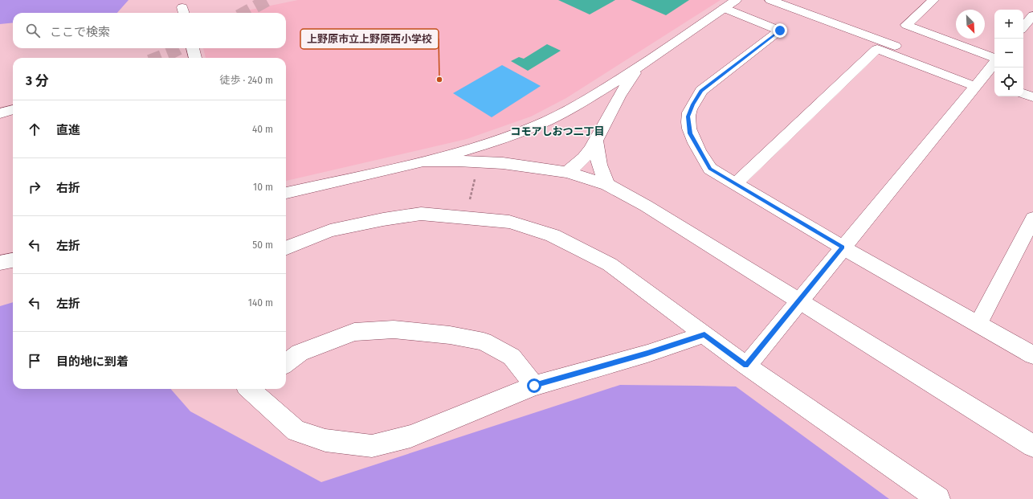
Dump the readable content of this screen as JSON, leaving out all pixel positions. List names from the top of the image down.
{
  "districts": ["コモアしおつ二丁目"],
  "places": ["上野原市立上野原西小学校"],
  "north": "bottom right",
  "page": {
    "map_buttons": ["+", "−"],
    "search": "ここで検索",
    "heading": ["3 分", "徒歩 · 240 m"],
    "list": [
      ["直進", "40 m"],
      ["右折", "10 m"],
      ["左折", "50 m"],
      ["左折", "140 m"],
      "目的地に到着"
    ]
  }
}
